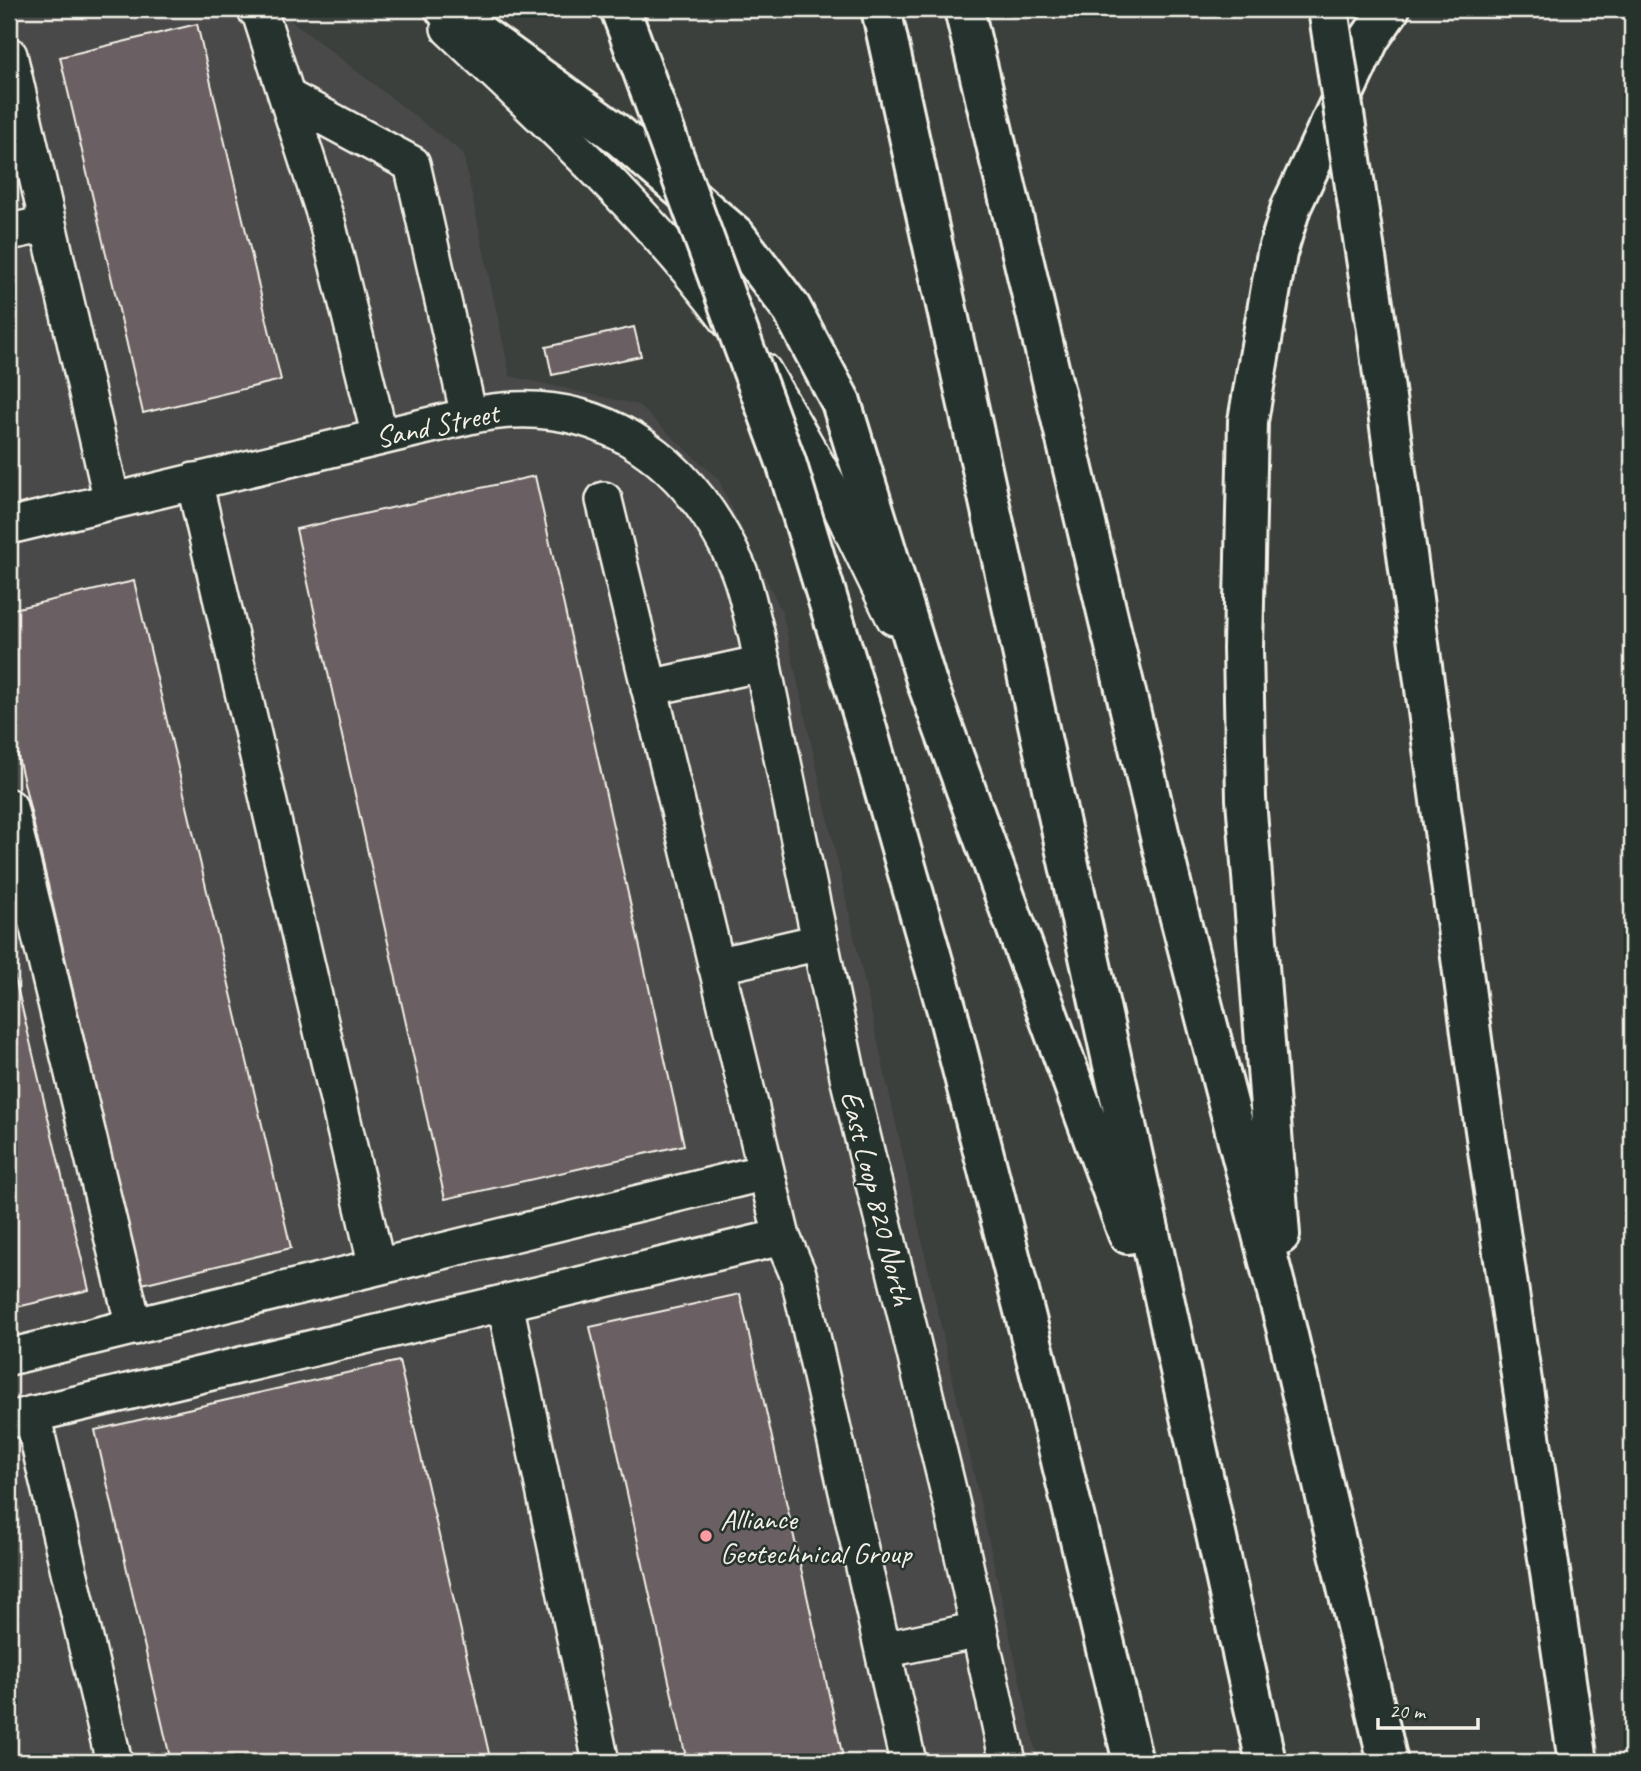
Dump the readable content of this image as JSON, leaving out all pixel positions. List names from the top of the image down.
{
  "streets": {
    "street": ["Sand Street", "East Loop 820 North"]
  },
  "crossings": [
    ["Sand Street", "East Loop 820 North"]
  ],
  "places": ["Alliance Geotechnical Group"],
  "scale_bar": "20 m"
}
